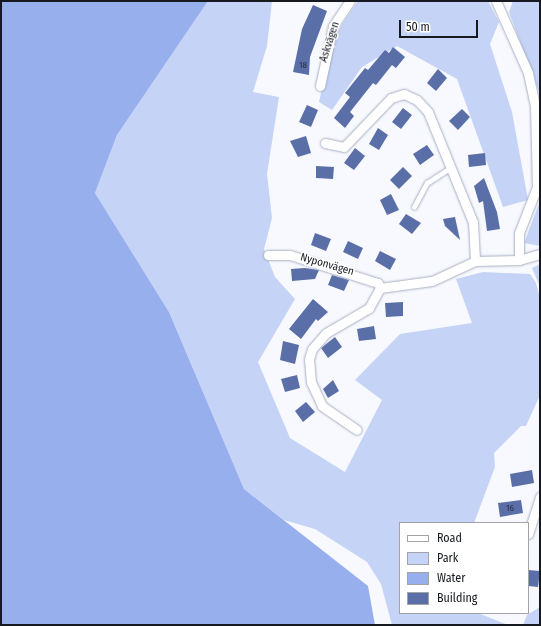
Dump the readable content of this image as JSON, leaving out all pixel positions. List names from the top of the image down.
{
  "streets": {
    "street": ["Askvägen", "Nyponvägen"]
  },
  "house_numbers": ["18", "16"],
  "legend": [
    "Road",
    "Park",
    "Water",
    "Building"
  ],
  "scale_bar": "50 m"
}
